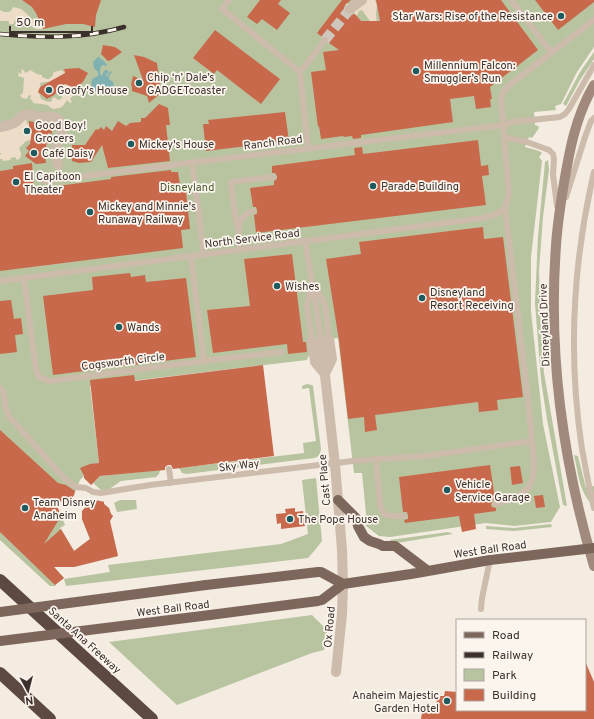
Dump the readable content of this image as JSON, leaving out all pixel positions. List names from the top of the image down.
{
  "streets": {
    "highway": ["Santa Ana Freeway"],
    "main road": ["Disneyland Drive", "West Ball Road"],
    "street": ["Cast Place", "Ox Road"],
    "lane": [
      "Ranch Road",
      "North Service Road",
      "Cogsworth Circle",
      "Sky Way"
    ]
  },
  "crossings": [
    ["North Service Road", "Cogsworth Circle"],
    ["North Service Road", "Cast Place"],
    ["Disneyland Drive", "West Ball Road"],
    ["Sky Way", "Cast Place"],
    ["Cast Place", "West Ball Road"],
    ["Cast Place", "Ox Road"],
    ["West Ball Road", "Ox Road"]
  ],
  "parks": ["Disneyland"],
  "places": [
    "Star Wars: Rise of the Resistance",
    "Millennium Falcon: Smuggler’s Run",
    "Chip ‘n’ Dale’s GADGETcoaster",
    "Goofy's House",
    "Good Boy! Grocers",
    "Mickey's House",
    "Café Daisy",
    "El Capitoon Theater",
    "Parade Building",
    "Mickey and Minnie's Runaway Railway",
    "Wishes",
    "Disneyland Resort Receiving",
    "Wands",
    "Vehicle Service Garage",
    "Team Disney Anaheim",
    "The Pope House",
    "Anaheim Majestic Garden Hotel"
  ],
  "legend": [
    "Road",
    "Railway",
    "Park",
    "Building"
  ],
  "scale_bar": "50 m",
  "north": "bottom"
}
